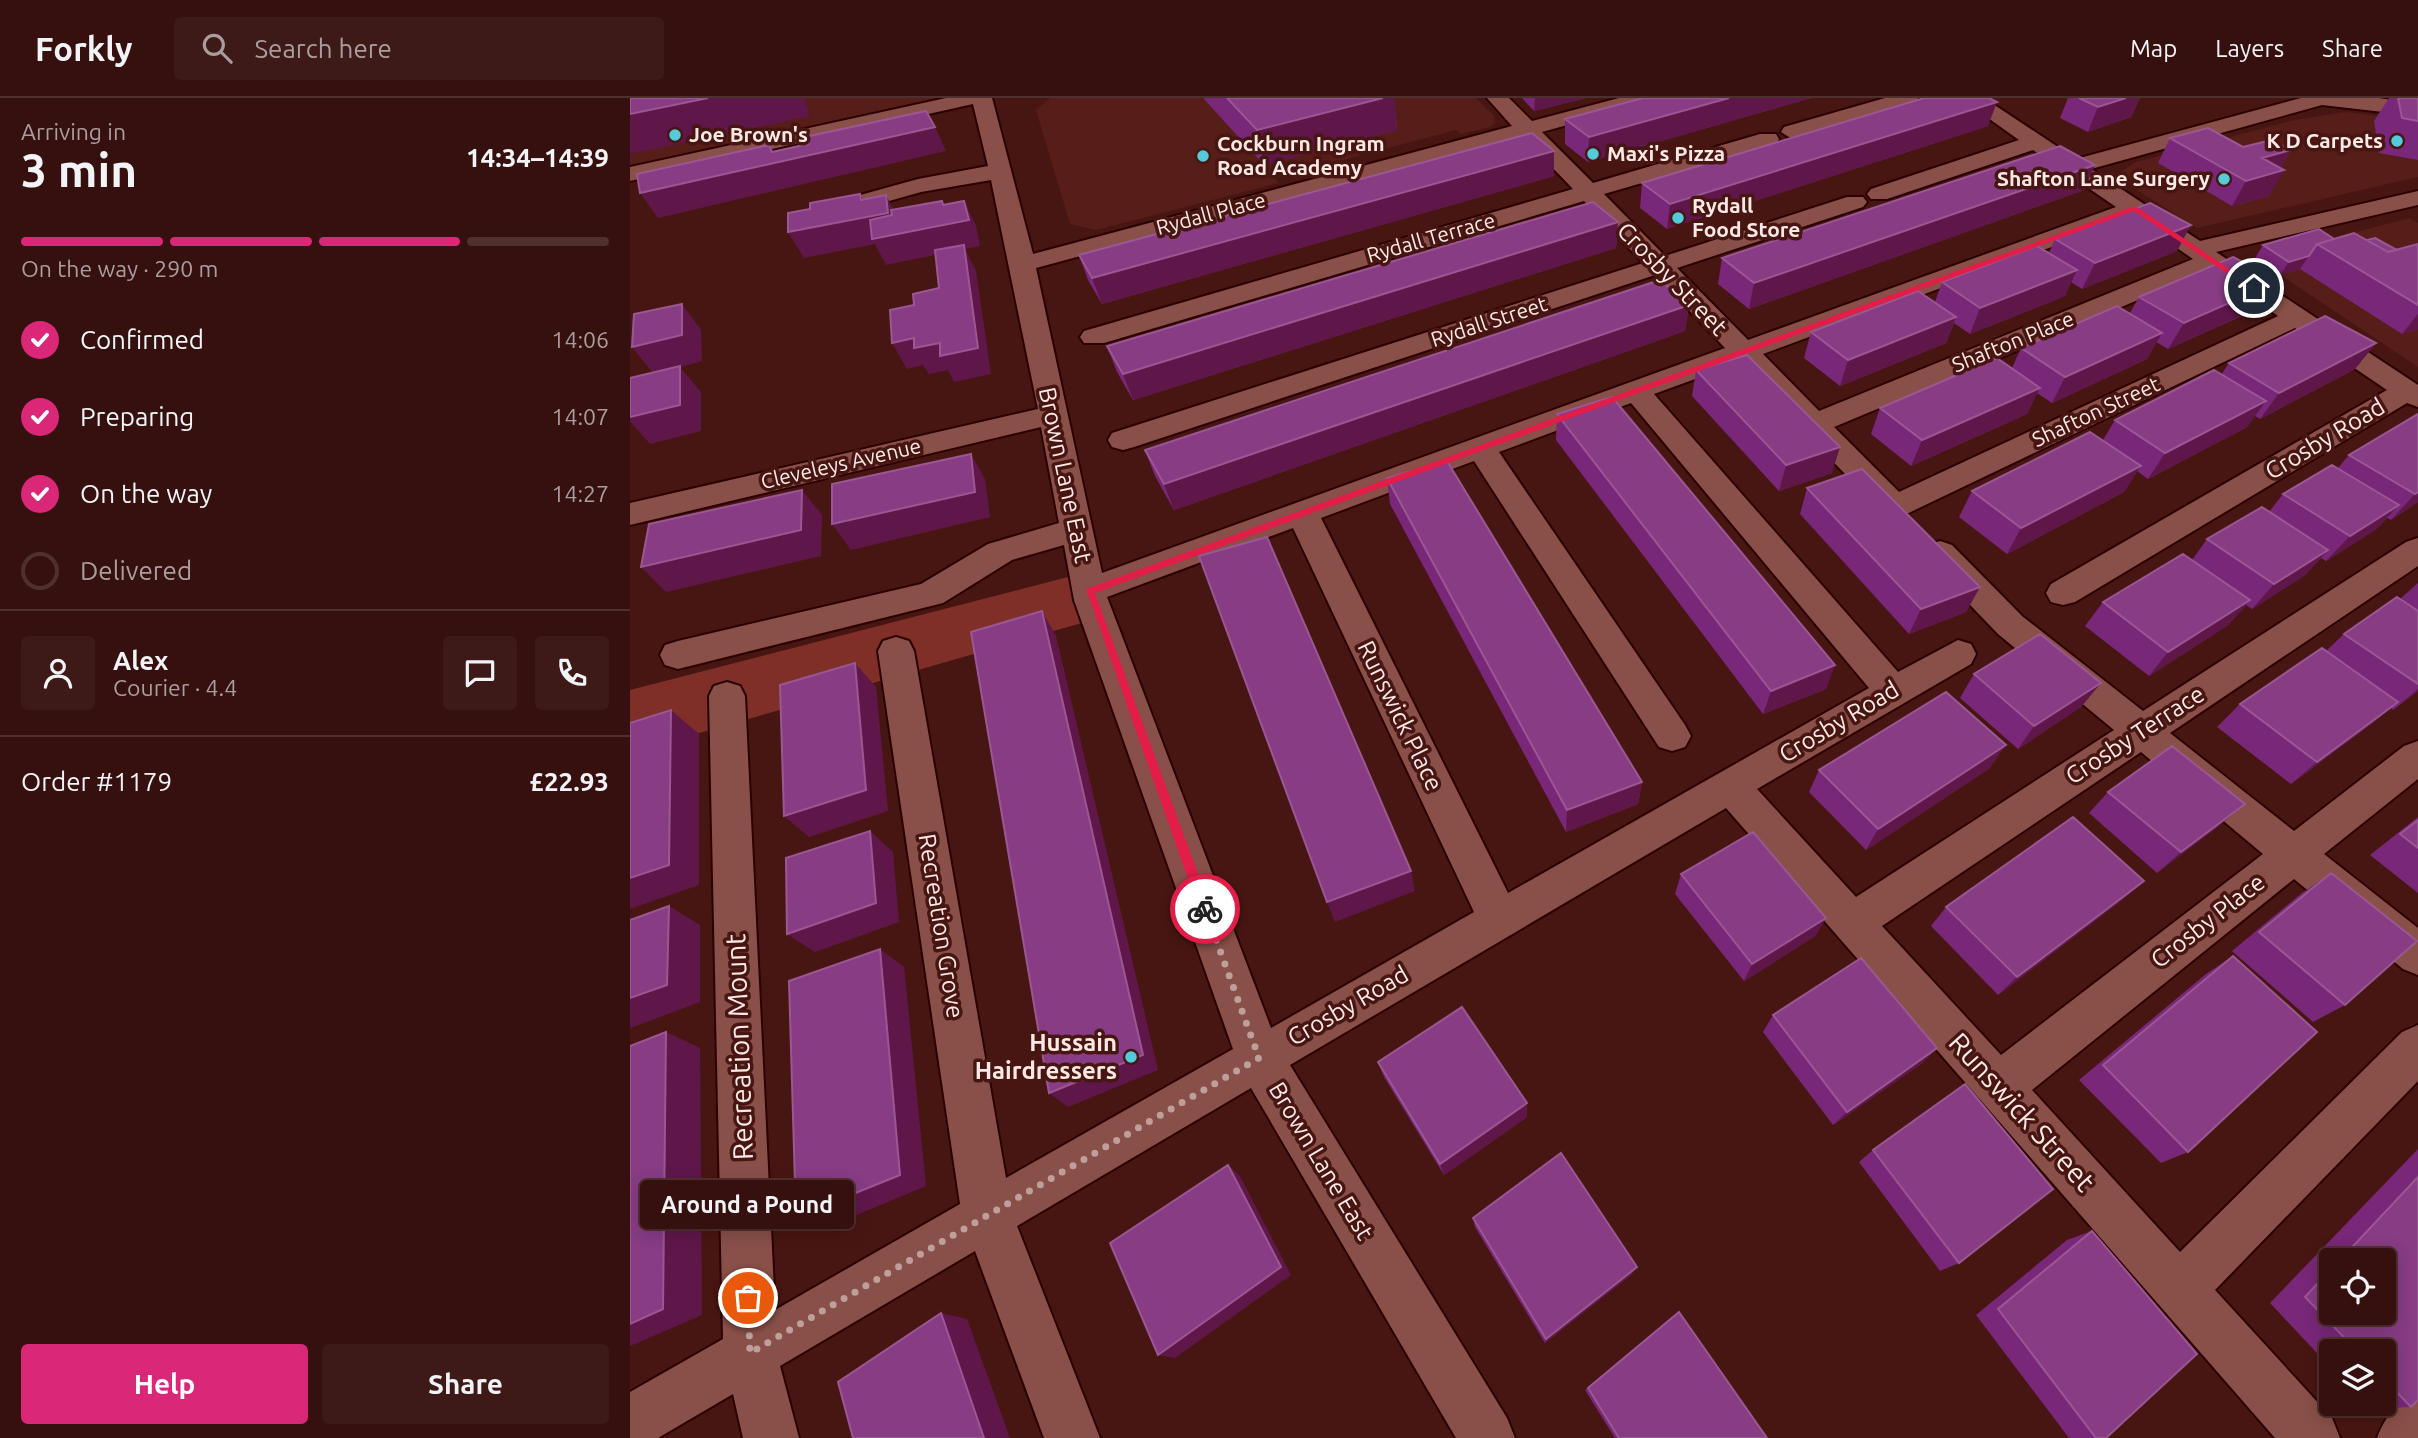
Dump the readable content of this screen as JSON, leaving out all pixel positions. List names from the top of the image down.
{
  "streets": {
    "street": [
      "Rydall Place",
      "Rydall Terrace",
      "Crosby Street",
      "Rydall Street",
      "Shafton Place",
      "Shafton Street",
      "Crosby Road",
      "Cleveleys Avenue",
      "Brown Lane East",
      "Runswick Place",
      "Crosby Terrace",
      "Crosby Place",
      "Recreation Grove",
      "Recreation Mount",
      "Runswick Street"
    ]
  },
  "crossings": [
    ["Rydall Place", "Crosby Street"],
    ["Rydall Place", "Brown Lane East"],
    ["Rydall Terrace", "Crosby Street"],
    ["Crosby Street", "Rydall Street"],
    ["Crosby Street", "Shafton Place"],
    ["Crosby Street", "Shafton Street"],
    ["Crosby Street", "Crosby Terrace"],
    ["Crosby Street", "Crosby Place"],
    ["Crosby Road", "Brown Lane East"],
    ["Crosby Road", "Runswick Place"],
    ["Crosby Road", "Recreation Grove"],
    ["Crosby Road", "Recreation Mount"],
    ["Crosby Road", "Runswick Street"],
    ["Cleveleys Avenue", "Brown Lane East"],
    ["Crosby Terrace", "Runswick Street"],
    ["Crosby Place", "Runswick Street"]
  ],
  "places": [
    "Joe Brown's",
    "K D Carpets",
    "Maxi's Pizza",
    "Cockburn Ingram Road Academy",
    "Shafton Lane Surgery",
    "Rydall Food Store",
    "Hussain Hairdressers",
    "Around a Pound"
  ],
  "page": {
    "header": "Forkly",
    "search": "Search here",
    "nav": ["Map", "Layers", "Share"],
    "heading": ["3 min", "Arriving in", "14:34–14:39"],
    "panel": [
      "Alex",
      "Courier · 4.4",
      "Order #1179",
      "£22.93"
    ],
    "bar": "On the way · 290 m",
    "list": [
      ["Confirmed", "14:06"],
      ["Preparing", "14:07"],
      ["On the way", "14:27"],
      "Delivered"
    ],
    "bubble": "Around a Pound",
    "buttons": ["Help", "Share"]
  }
}
